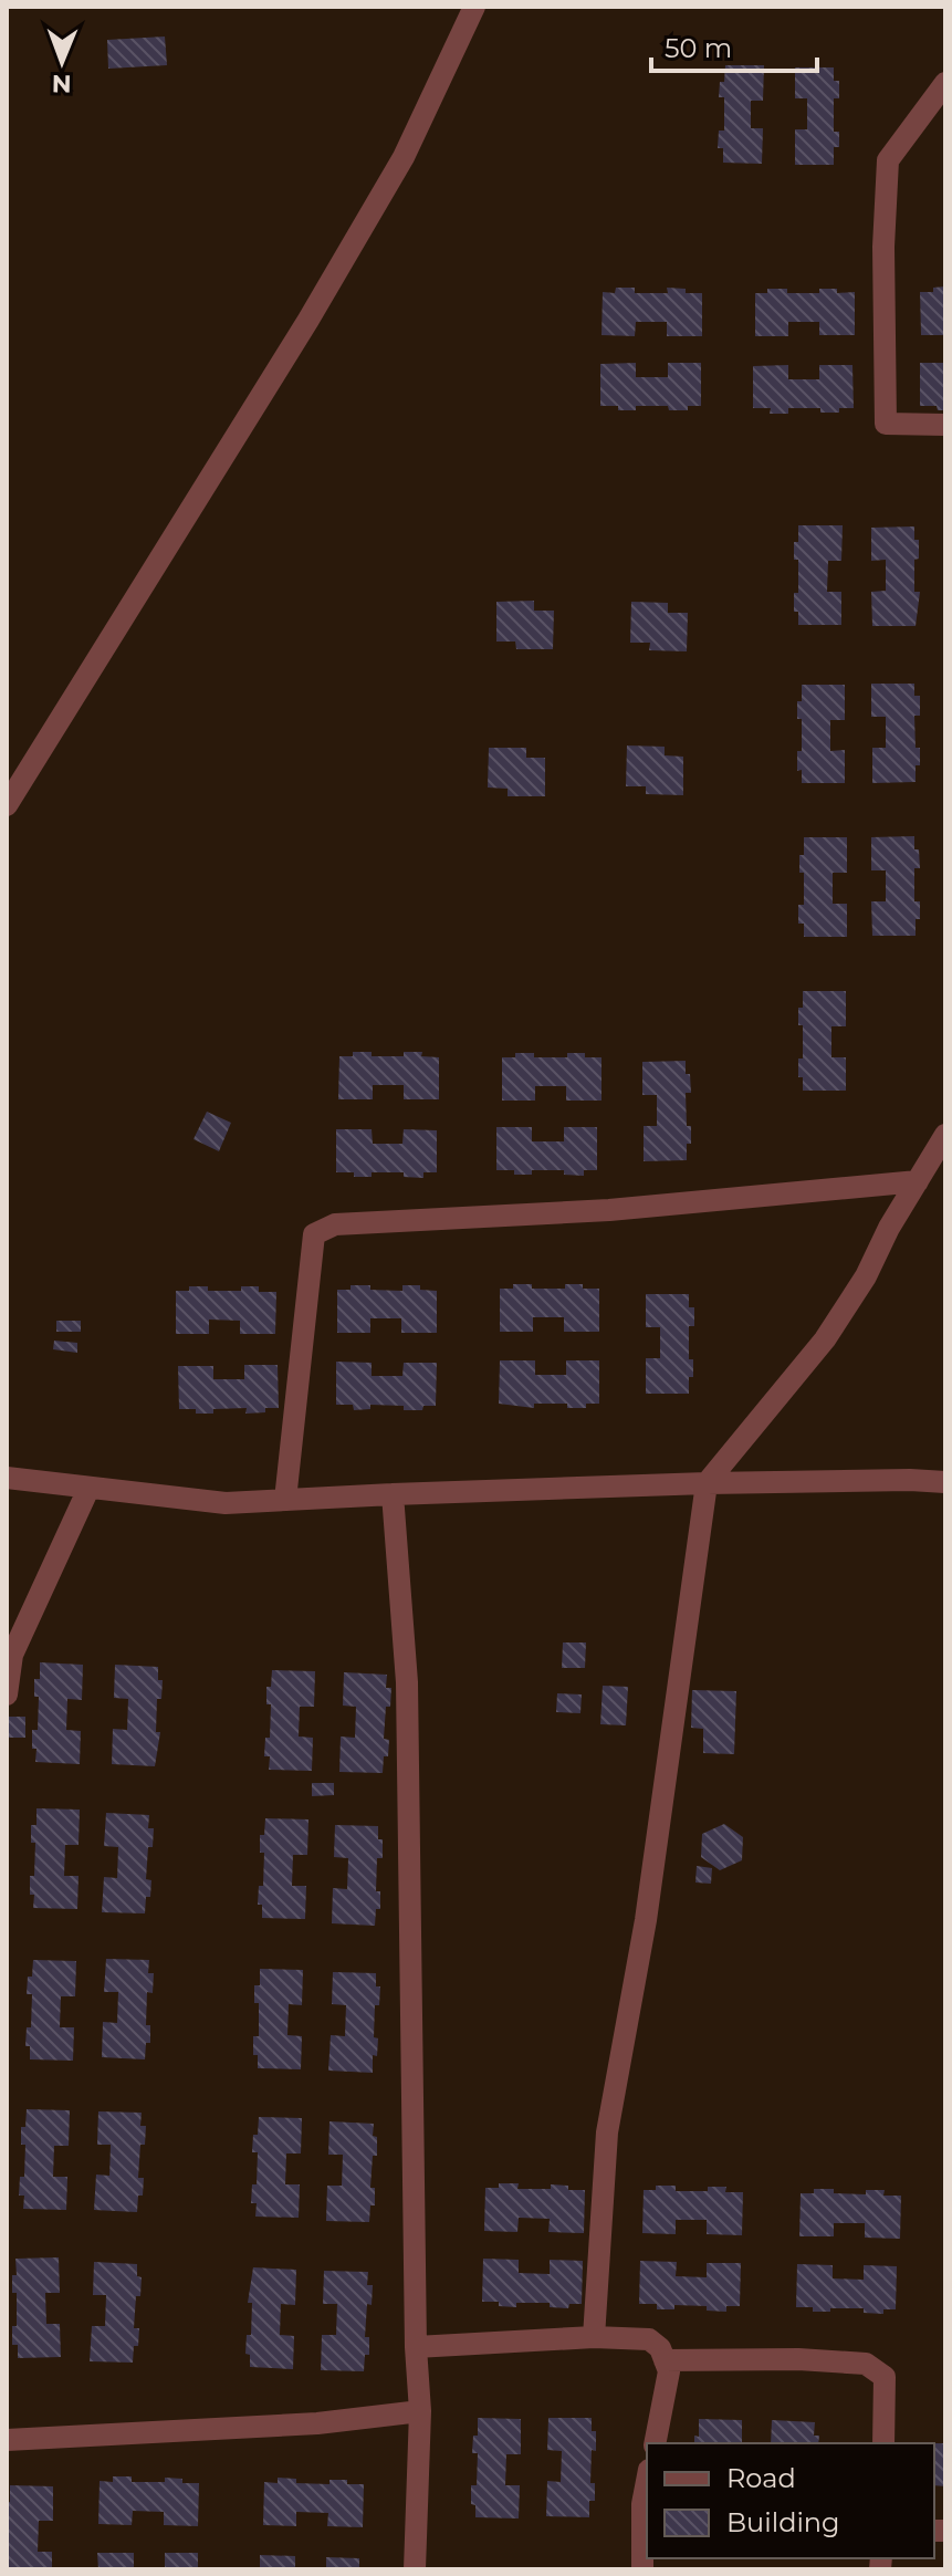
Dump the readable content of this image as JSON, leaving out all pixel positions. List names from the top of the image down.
{
  "legend": ["Road", "Building"],
  "scale_bar": "50 m",
  "north": "bottom"
}
